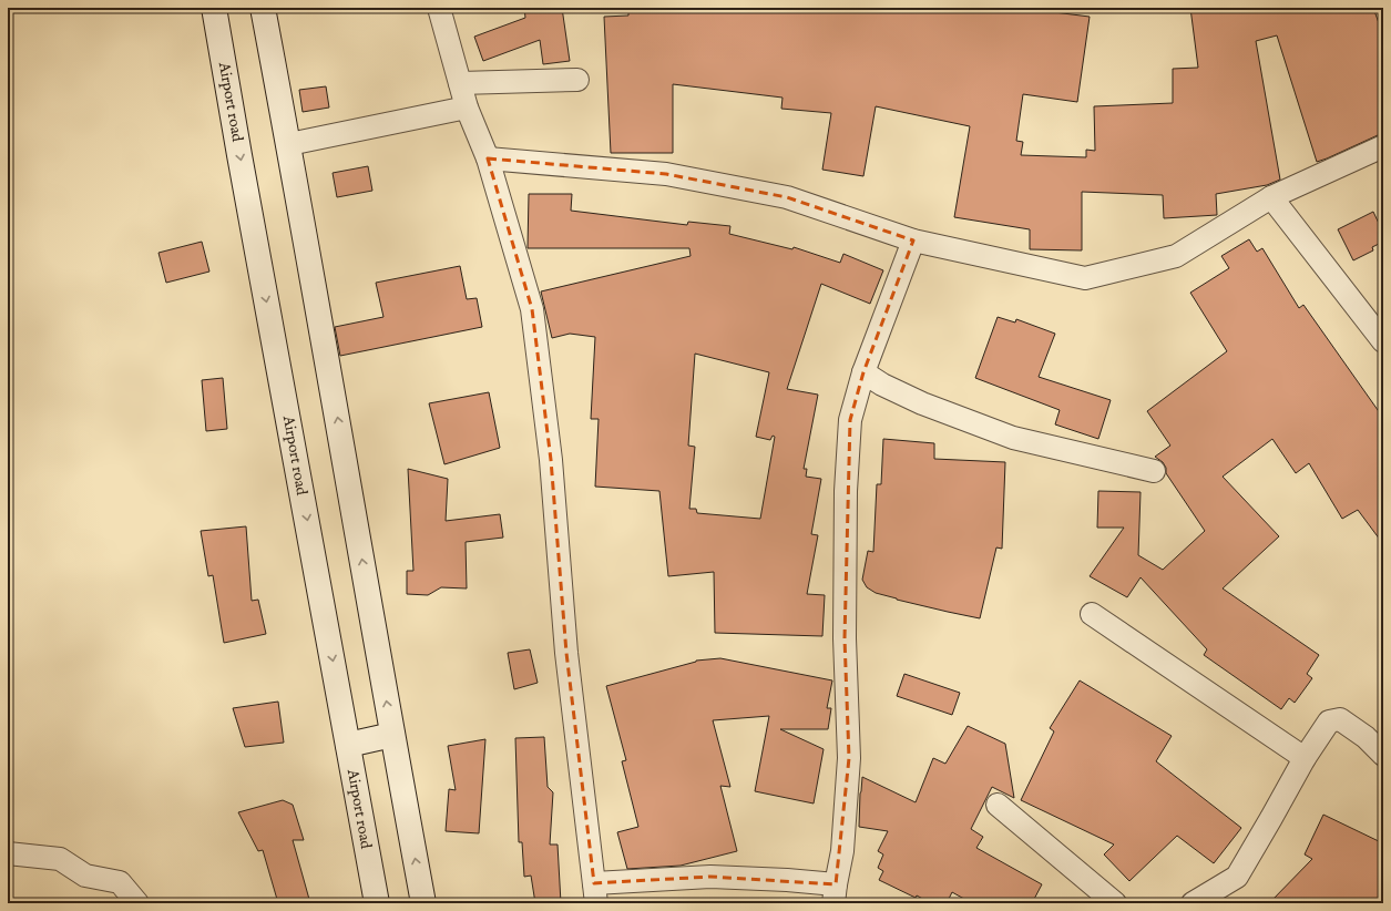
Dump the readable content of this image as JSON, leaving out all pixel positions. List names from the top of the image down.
{
  "streets": {
    "main road": ["Airport road"]
  }
}
